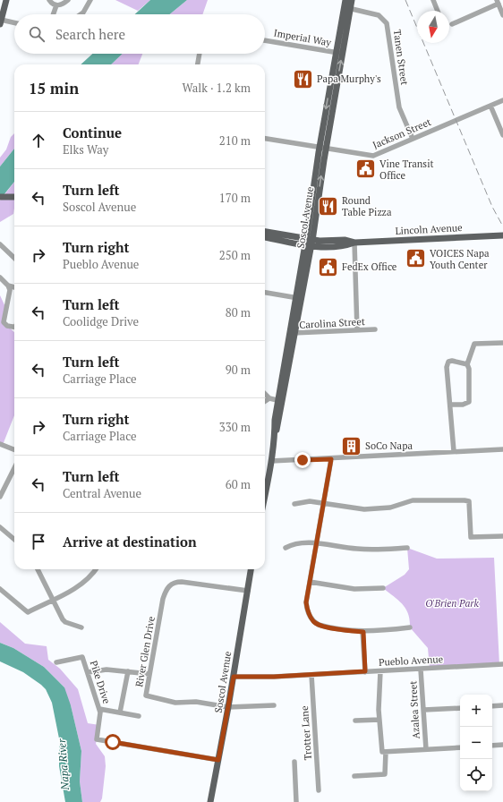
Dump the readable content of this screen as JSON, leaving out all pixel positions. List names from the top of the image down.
{
  "streets": {
    "main road": ["Soscol Avenue", "Lincoln Avenue"],
    "street": [
      "Imperial Way",
      "Tanen Street",
      "Jackson Street",
      "Carolina Street",
      "River Glen Drive",
      "Pueblo Avenue",
      "Pike Drive",
      "Azalea Street",
      "Trotter Lane"
    ]
  },
  "crossings": [
    ["Imperial Way", "Soscol Avenue"],
    ["Tanen Street", "Jackson Street"],
    ["Tanen Street", "Soscol Avenue"],
    ["Jackson Street", "Soscol Avenue"],
    ["Soscol Avenue", "Lincoln Avenue"],
    ["Soscol Avenue", "Carolina Street"],
    ["Soscol Avenue", "River Glen Drive"],
    ["Soscol Avenue", "Pueblo Avenue"],
    ["Soscol Avenue", "Pike Drive"],
    ["Pueblo Avenue", "Azalea Street"],
    ["Pueblo Avenue", "Trotter Lane"]
  ],
  "water": ["Napa River"],
  "parks": ["O'Brien Park"],
  "places": {
    "restaurant": ["Papa Murphy's", "Round Table Pizza"],
    "public building": ["Vine Transit Office", "VOICES Napa Youth Center", "FedEx Office"],
    "building": ["SoCo Napa"]
  },
  "north": "bottom",
  "page": {
    "search": "Search here",
    "heading": ["15 min", "Walk · 1.2 km"],
    "list": [
      ["Continue", "Elks Way", "210 m"],
      ["Turn left", "Soscol Avenue", "170 m"],
      ["Turn right", "Pueblo Avenue", "250 m"],
      ["Turn left", "Coolidge Drive", "80 m"],
      ["Turn left", "Carriage Place", "90 m"],
      ["Turn right", "Carriage Place", "330 m"],
      ["Turn left", "Central Avenue", "60 m"],
      "Arrive at destination"
    ],
    "map_buttons": ["+", "−"]
  }
}
